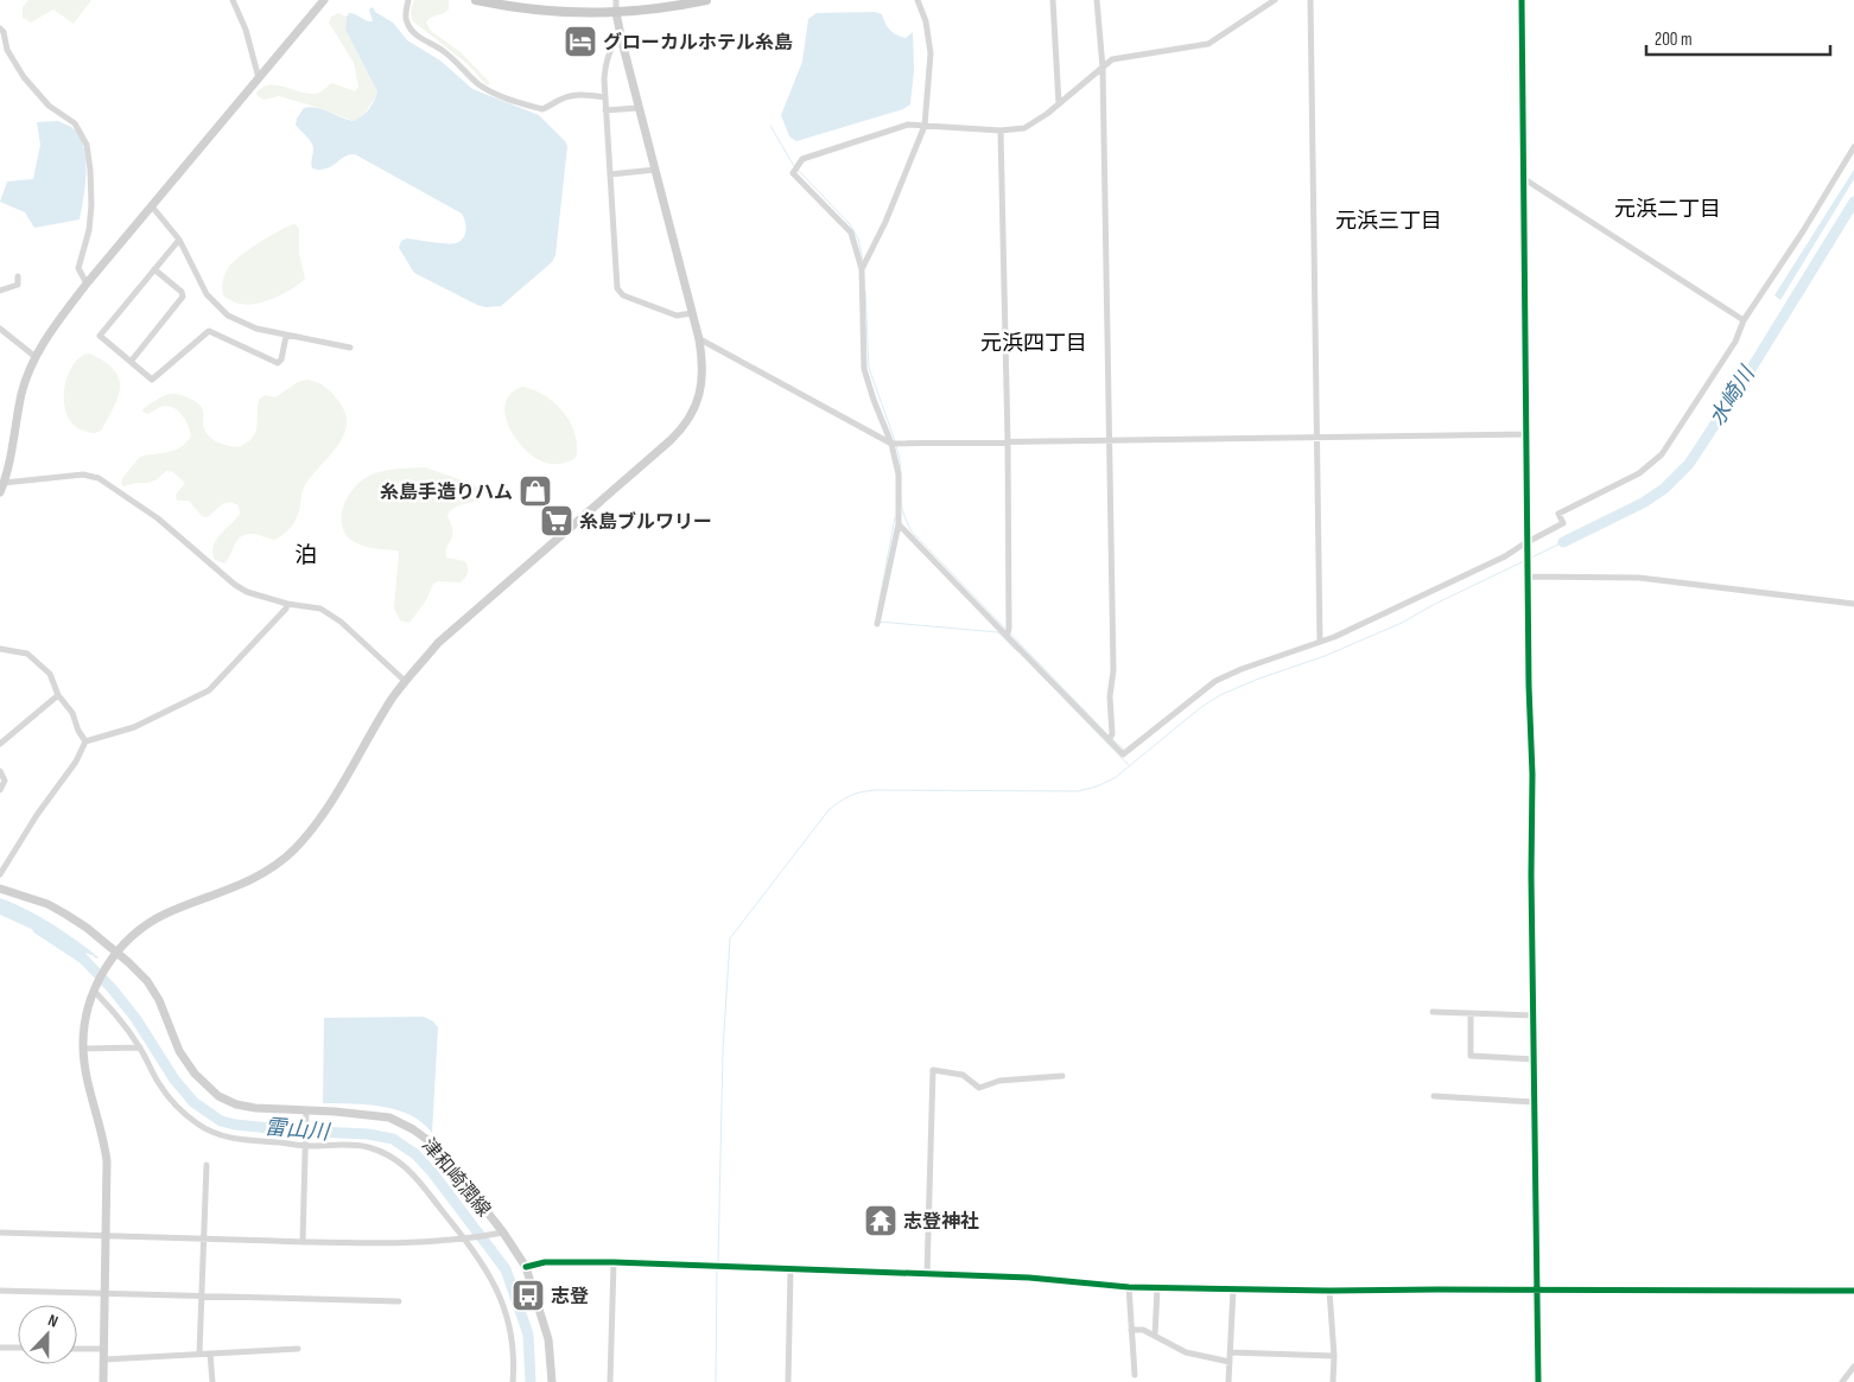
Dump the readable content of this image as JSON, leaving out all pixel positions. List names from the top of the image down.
{
  "streets": {
    "street": ["津和崎潤線"]
  },
  "districts": [
    "元浜二丁目",
    "元浜三丁目",
    "元浜四丁目",
    "泊"
  ],
  "water": ["水崎川", "雷山川"],
  "places": {
    "hotel": ["グローカルホテル糸島"],
    "shop": ["糸島手造りハム"],
    "supermarket": ["糸島ブルワリー"],
    "temple": ["志登神社"],
    "bus stop": ["志登"]
  },
  "scale_bar": "200 m",
  "north": "top"
}
